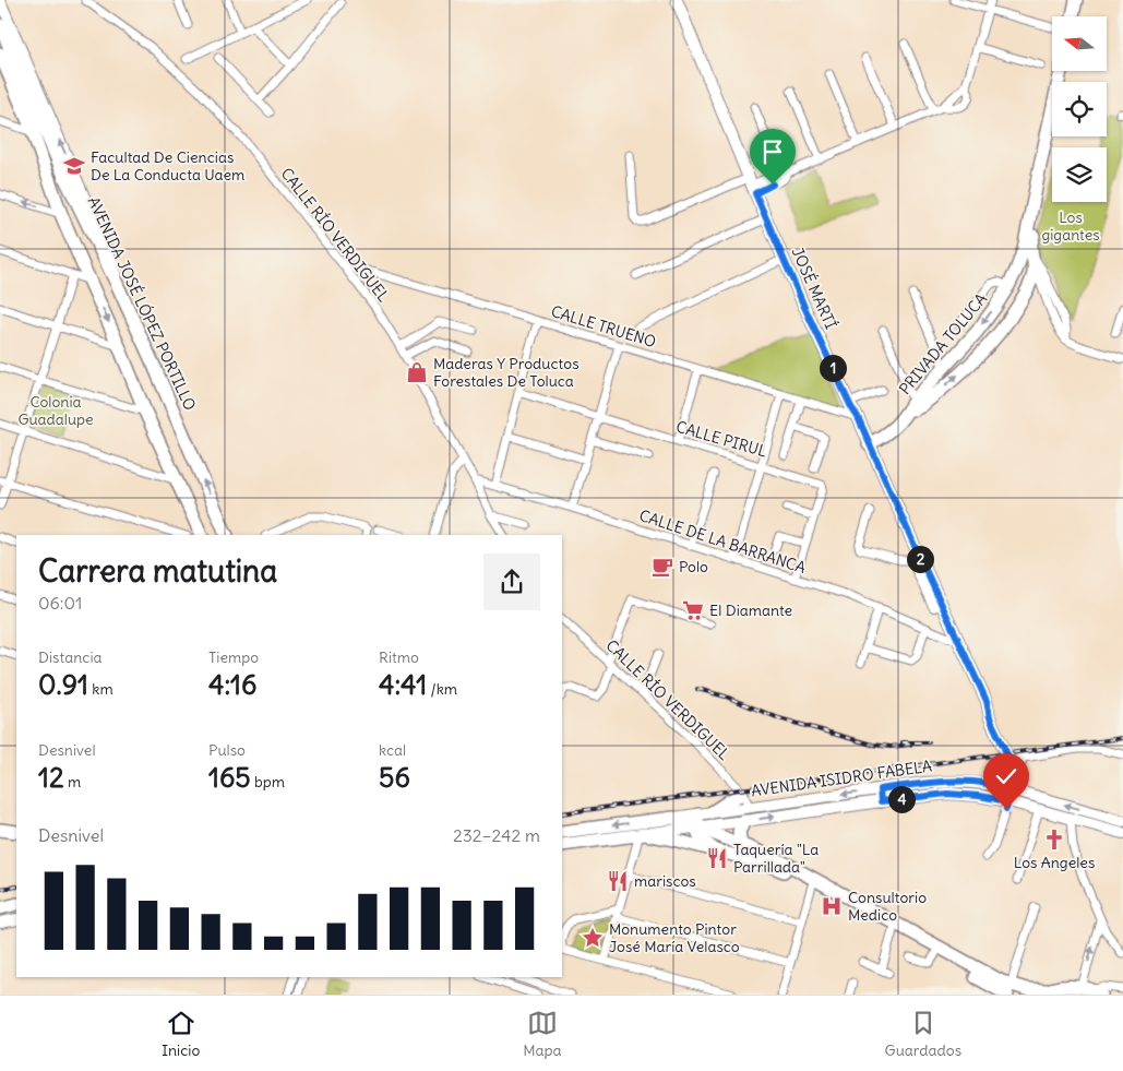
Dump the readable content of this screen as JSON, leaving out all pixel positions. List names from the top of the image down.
{
  "streets": {
    "main road": [
      "JOSÉ MARTÍ",
      "AVENIDA JOSÉ LÓPEZ PORTILLO",
      "PRIVADA TOLUCA",
      "AVENIDA ISIDRO FABELA"
    ],
    "street": [
      "CALLE RÍO VERDIGUEL",
      "CALLE TRUENO",
      "CALLE PIRUL",
      "CALLE DE LA BARRANCA"
    ]
  },
  "crossings": [
    ["CALLE RÍO VERDIGUEL", "CALLE TRUENO"],
    ["CALLE RÍO VERDIGUEL", "CALLE DE LA BARRANCA"],
    ["CALLE RÍO VERDIGUEL", "AVENIDA ISIDRO FABELA"],
    ["JOSÉ MARTÍ", "CALLE TRUENO"],
    ["JOSÉ MARTÍ", "PRIVADA TOLUCA"],
    ["JOSÉ MARTÍ", "CALLE DE LA BARRANCA"],
    ["JOSÉ MARTÍ", "AVENIDA ISIDRO FABELA"],
    ["CALLE PIRUL", "CALLE DE LA BARRANCA"]
  ],
  "parks": ["Los gigantes", "Colonia Guadalupe"],
  "places": {
    "school or university": ["Facultad De Ciencias De La Conducta Uaem"],
    "shop": ["Maderas Y Productos Forestales De Toluca"],
    "cafe": ["Polo"],
    "supermarket": ["El Diamante"],
    "church": ["Los Angeles"],
    "restaurant": ["Taquería \"La Parrillada\"", "mariscos"],
    "hospital": ["Consultorio Medico"],
    "place": ["Monumento Pintor José María Velasco"]
  },
  "north": "left",
  "page": {
    "pins": ["1", "2", "4"],
    "heading": ["Carrera matutina", "06:01"],
    "stats": [
      ["Distancia", "0.91 km"],
      ["Tiempo", "4:16"],
      ["Ritmo", "4:41 /km"],
      ["Desnivel", "12 m"],
      ["Pulso", "165 bpm"],
      ["kcal", "56"]
    ],
    "chart": ["Desnivel", "232–242 m"],
    "tabs": ["Inicio", "Mapa", "Guardados"]
  }
}
